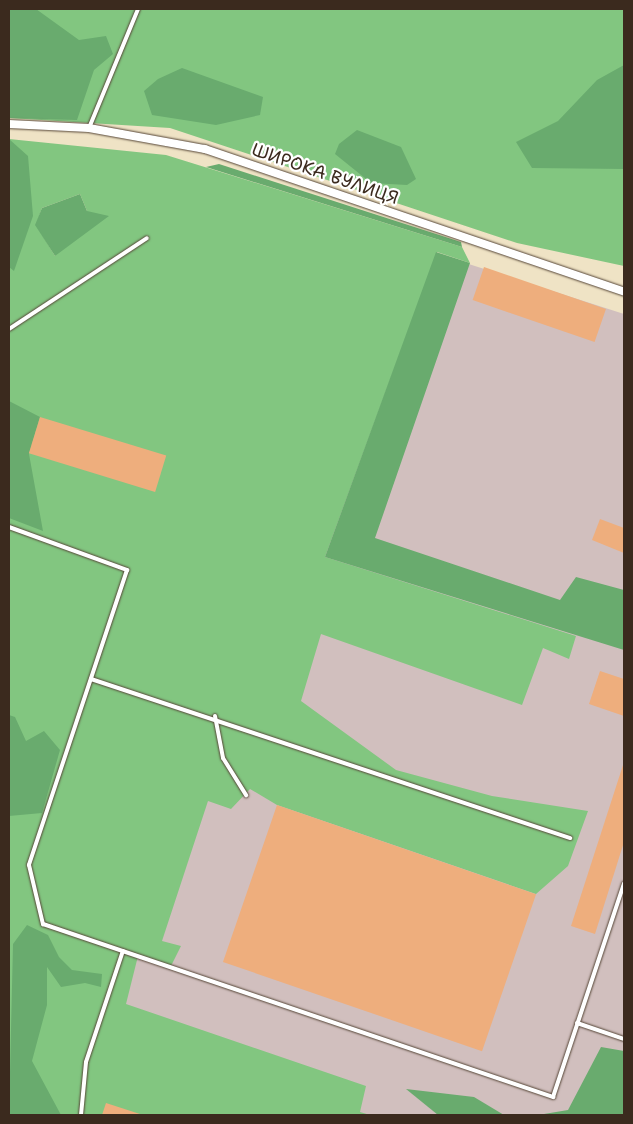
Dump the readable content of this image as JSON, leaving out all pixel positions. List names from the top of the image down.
{
  "streets": {
    "street": ["ШИРОКА ВУЛИЦЯ"]
  }
}
